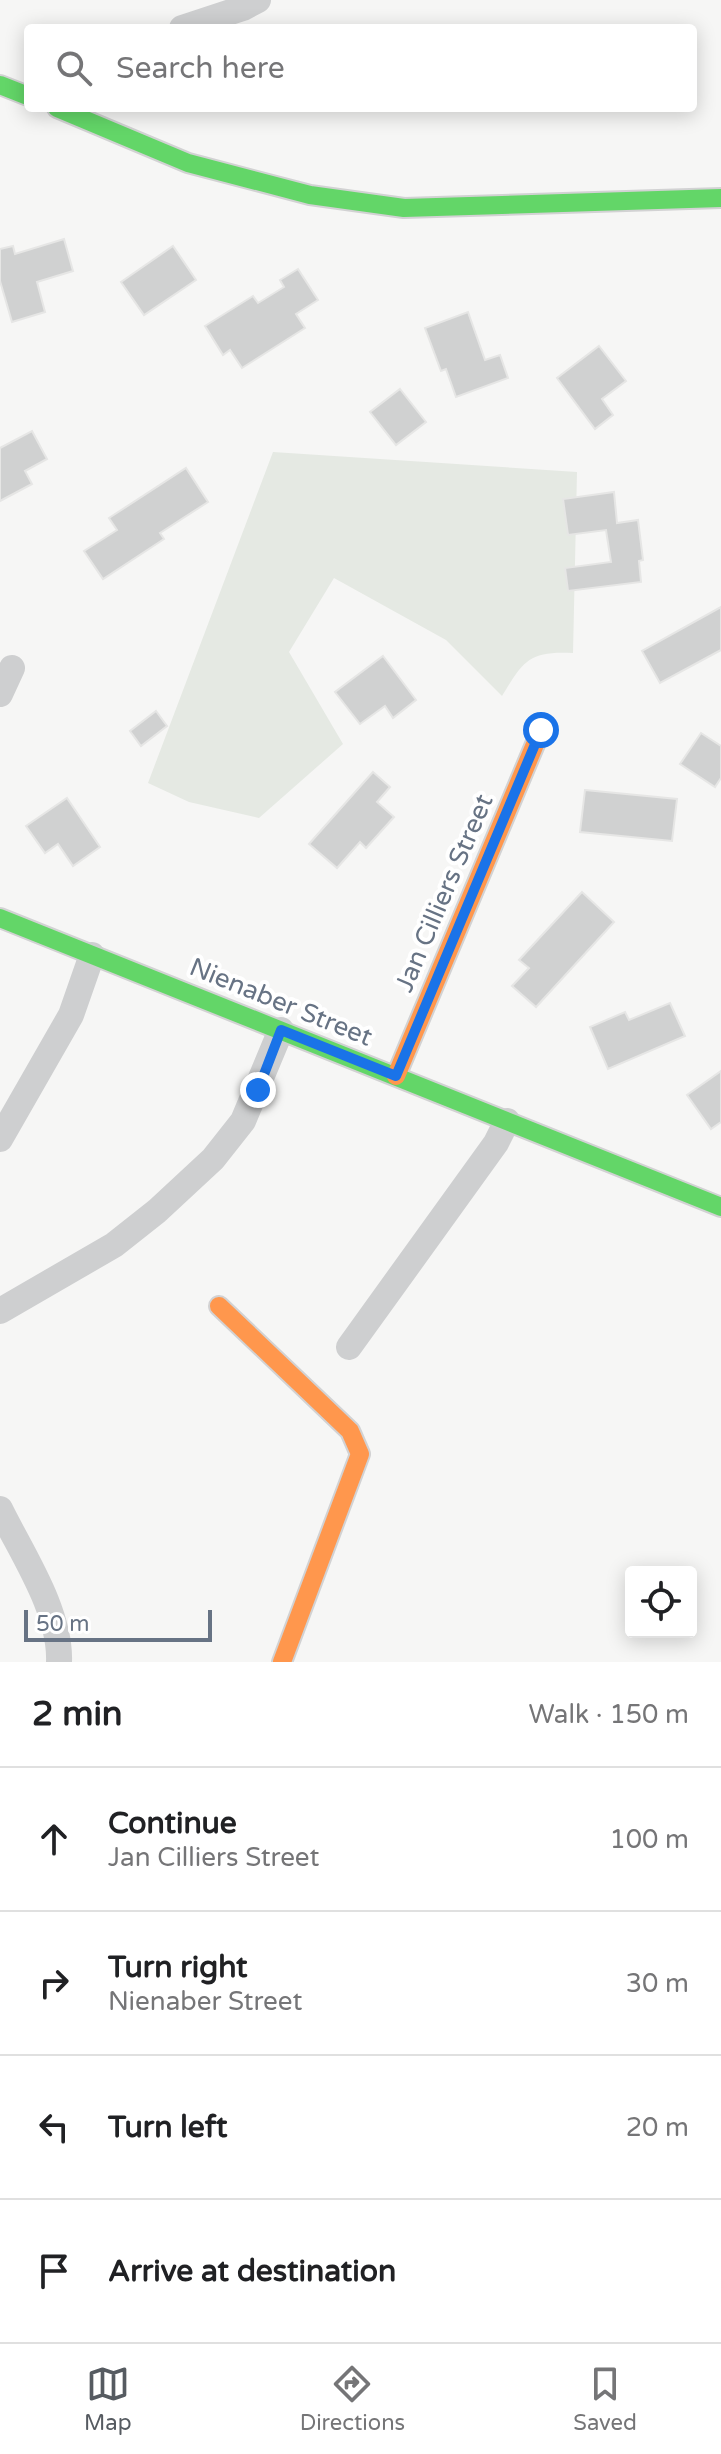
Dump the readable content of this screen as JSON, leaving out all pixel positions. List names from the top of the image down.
{
  "streets": {
    "street": ["Jan Cilliers Street", "Nienaber Street"]
  },
  "crossings": [
    ["Jan Cilliers Street", "Nienaber Street"]
  ],
  "scale_bar": "50 m",
  "page": {
    "search": "Search here",
    "scale": "50 m",
    "heading": ["2 min", "Walk · 150 m"],
    "list": [
      ["Continue", "Jan Cilliers Street", "100 m"],
      ["Turn right", "Nienaber Street", "30 m"],
      ["Turn left", "20 m"],
      "Arrive at destination"
    ],
    "nav": ["Map", "Directions", "Saved"]
  }
}
